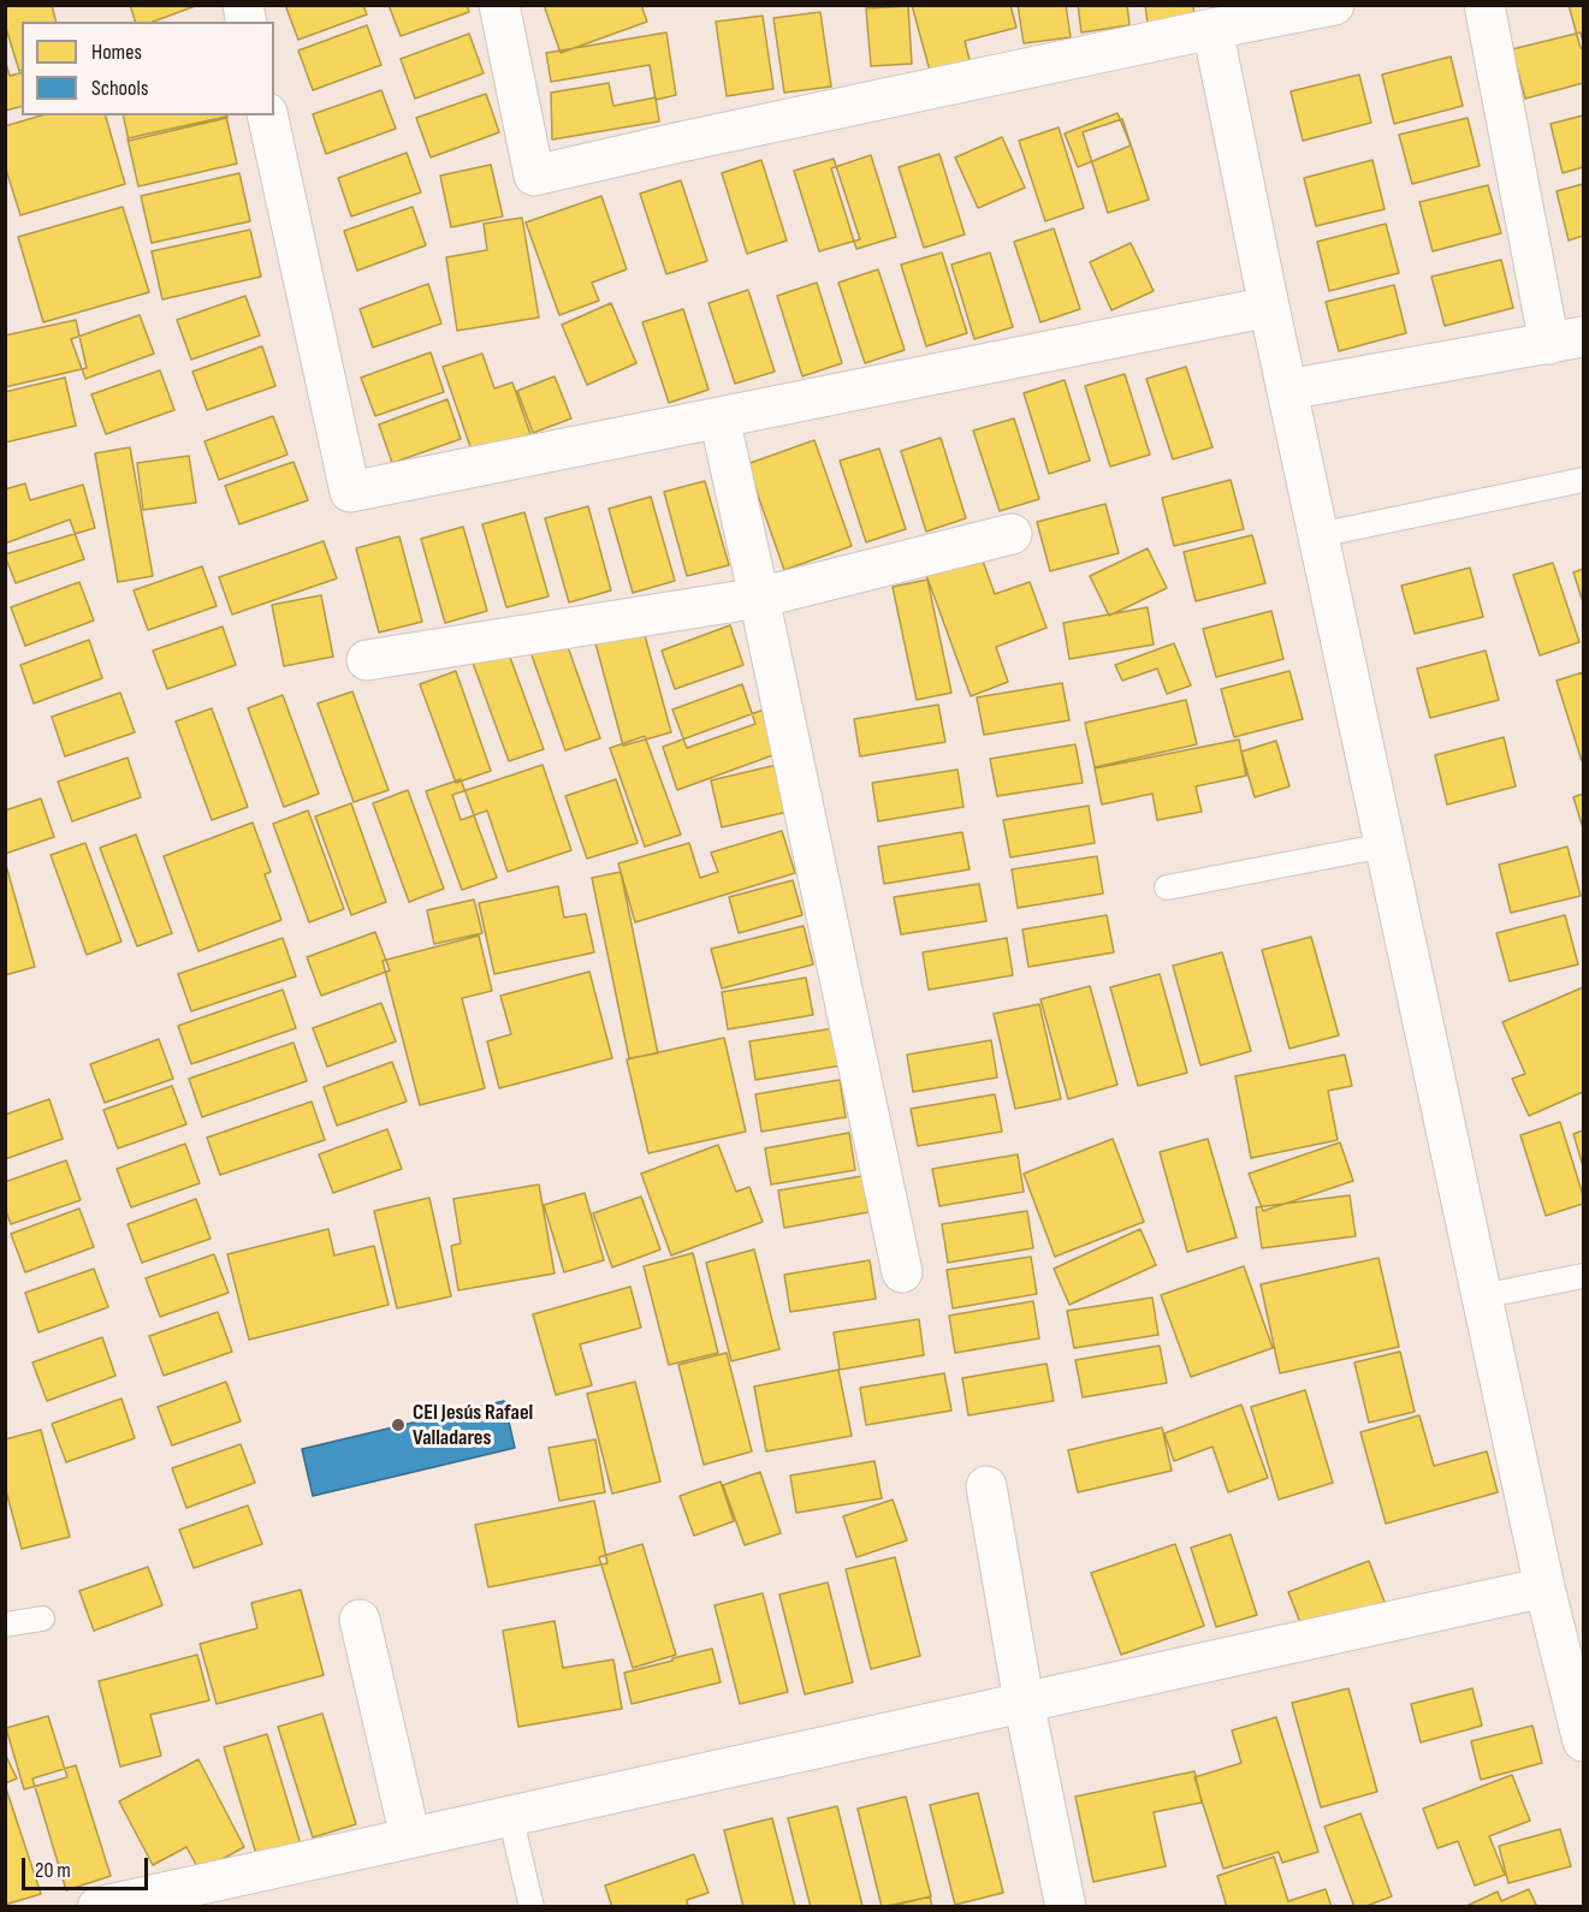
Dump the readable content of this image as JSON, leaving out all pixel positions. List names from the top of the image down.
{
  "places": ["CEI Jesús Rafael Valladares"],
  "legend": ["Homes", "Schools"],
  "scale_bar": "20 m"
}
